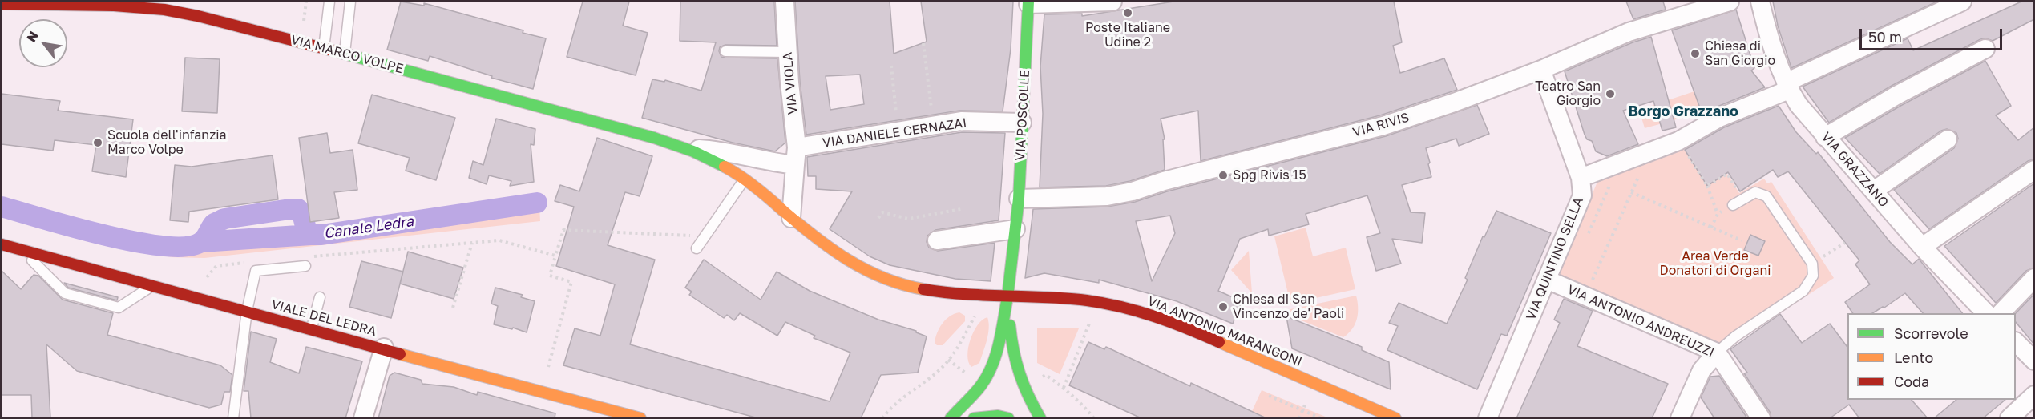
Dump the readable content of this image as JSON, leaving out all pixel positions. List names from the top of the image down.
{
  "streets": {
    "main road": [
      "VIA MARCO VOLPE",
      "VIA POSCOLLE",
      "VIALE DEL LEDRA",
      "VIA ANTONIO MARANGONI"
    ],
    "street": [
      "VIA VIOLA",
      "VIA RIVIS",
      "VIA DANIELE CERNAZAI",
      "VIA GRAZZANO",
      "VIA QUINTINO SELLA",
      "VIA ANTONIO ANDREUZZI"
    ]
  },
  "crossings": [
    ["VIA MARCO VOLPE", "VIA VIOLA"],
    ["VIA MARCO VOLPE", "VIA POSCOLLE"],
    ["VIA MARCO VOLPE", "VIA DANIELE CERNAZAI"],
    ["VIA MARCO VOLPE", "VIA ANTONIO MARANGONI"],
    ["VIA VIOLA", "VIA DANIELE CERNAZAI"],
    ["VIA POSCOLLE", "VIA RIVIS"],
    ["VIA POSCOLLE", "VIA DANIELE CERNAZAI"],
    ["VIA POSCOLLE", "VIA ANTONIO MARANGONI"],
    ["VIA RIVIS", "VIA QUINTINO SELLA"],
    ["VIA QUINTINO SELLA", "VIA ANTONIO ANDREUZZI"]
  ],
  "districts": ["Borgo Grazzano"],
  "water": ["Canale Ledra"],
  "parks": ["Area Verde Donatori di Organi"],
  "places": [
    "Poste Italiane Udine 2",
    "Chiesa di San Giorgio",
    "Teatro San Giorgio",
    "Scuola dell'infanzia Marco Volpe",
    "Spg Rivis 15",
    "Chiesa di San Vincenzo de' Paoli"
  ],
  "legend": ["Scorrevole", "Lento", "Coda"],
  "scale_bar": "50 m",
  "north": "top left"
}
